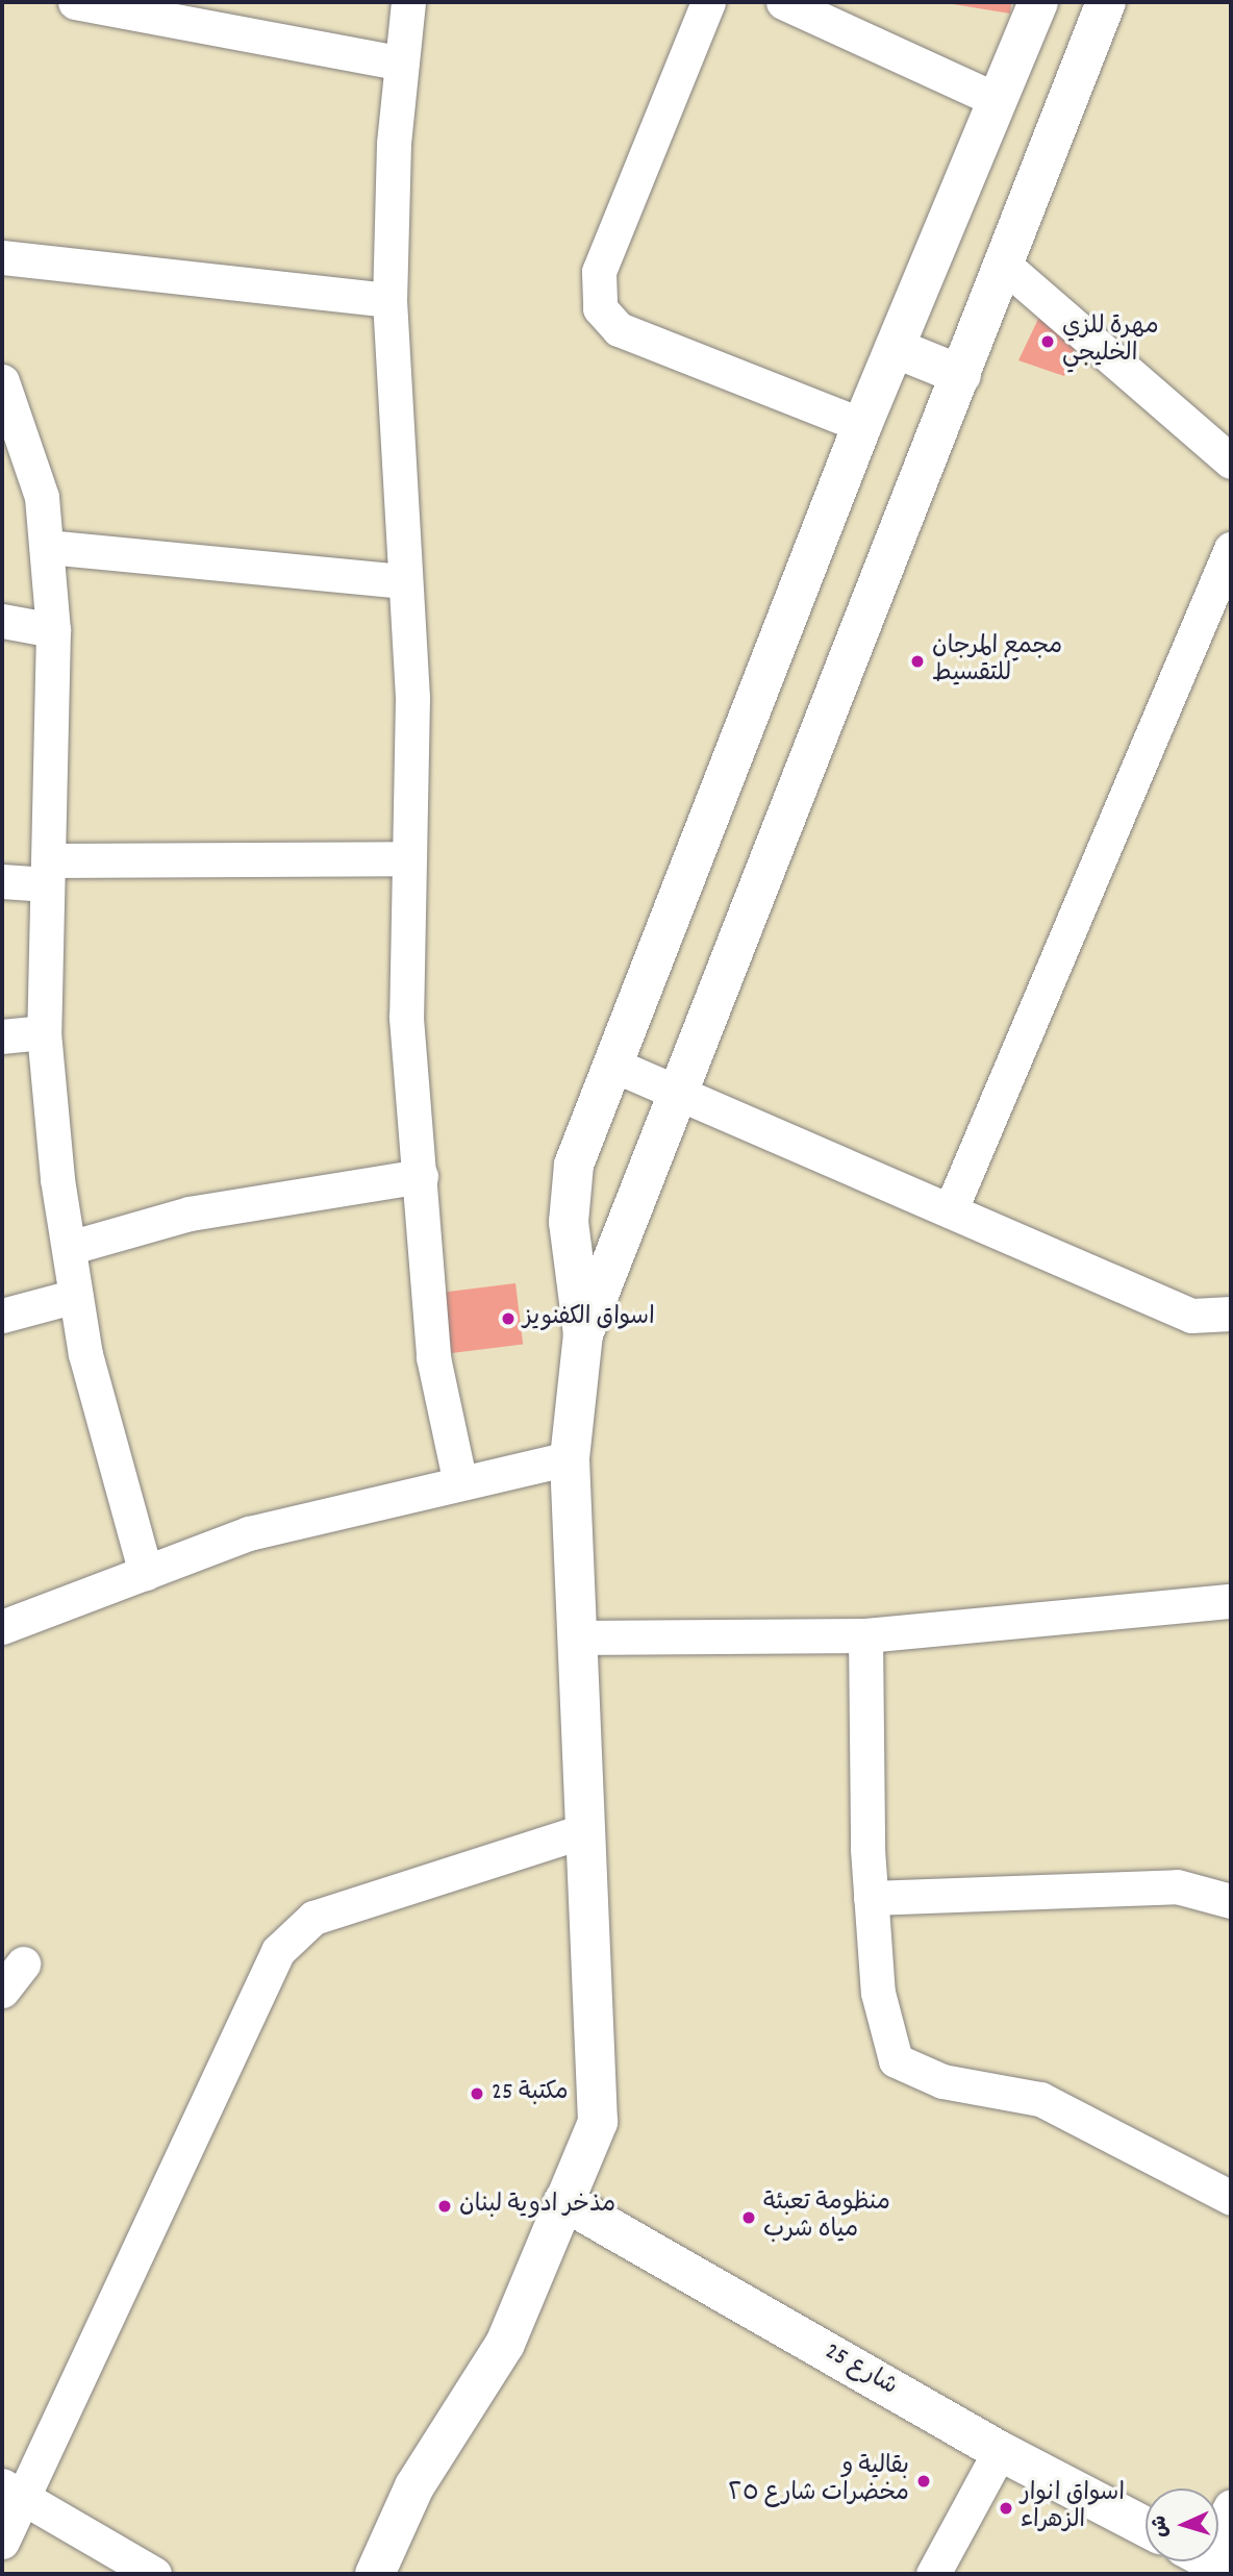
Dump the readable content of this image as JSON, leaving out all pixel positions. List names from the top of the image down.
{
  "streets": {
    "street": ["شارع 25"]
  },
  "places": [
    "مهرة للزي الخليجي",
    "مجمع المرجان للتقسيط",
    "اسواق الكفنويز",
    "مكتبة 25",
    "مذخر ادوية لبنان",
    "منظومة تعبئة مياه شرب",
    "بقالية و مخضرات شارع ٢٥",
    "اسواق انوار الزهراء"
  ],
  "north": "left"
}
